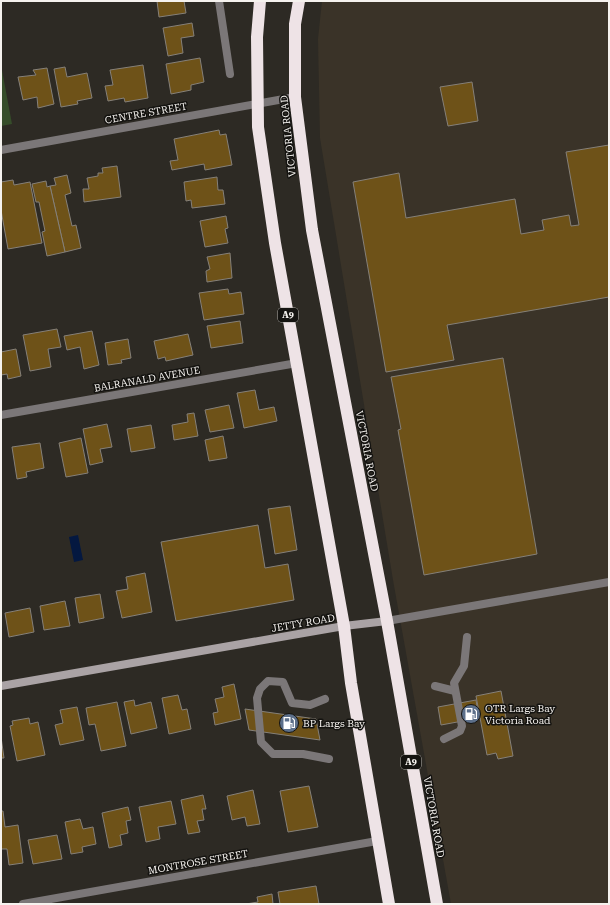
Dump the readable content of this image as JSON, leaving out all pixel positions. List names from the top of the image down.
{
  "streets": {
    "highway": ["VICTORIA ROAD", "A9"],
    "street": [
      "CENTRE STREET",
      "BALRANALD AVENUE",
      "JETTY ROAD",
      "MONTROSE STREET"
    ]
  },
  "crossings": [
    ["CENTRE STREET", "VICTORIA ROAD"],
    ["CENTRE STREET", "A9"],
    ["VICTORIA ROAD", "JETTY ROAD"],
    ["A9", "BALRANALD AVENUE"],
    ["A9", "JETTY ROAD"],
    ["A9", "MONTROSE STREET"]
  ],
  "places": {
    "fuel station": ["OTR Largs Bay Victoria Road", "BP Largs Bay"]
  }
}
